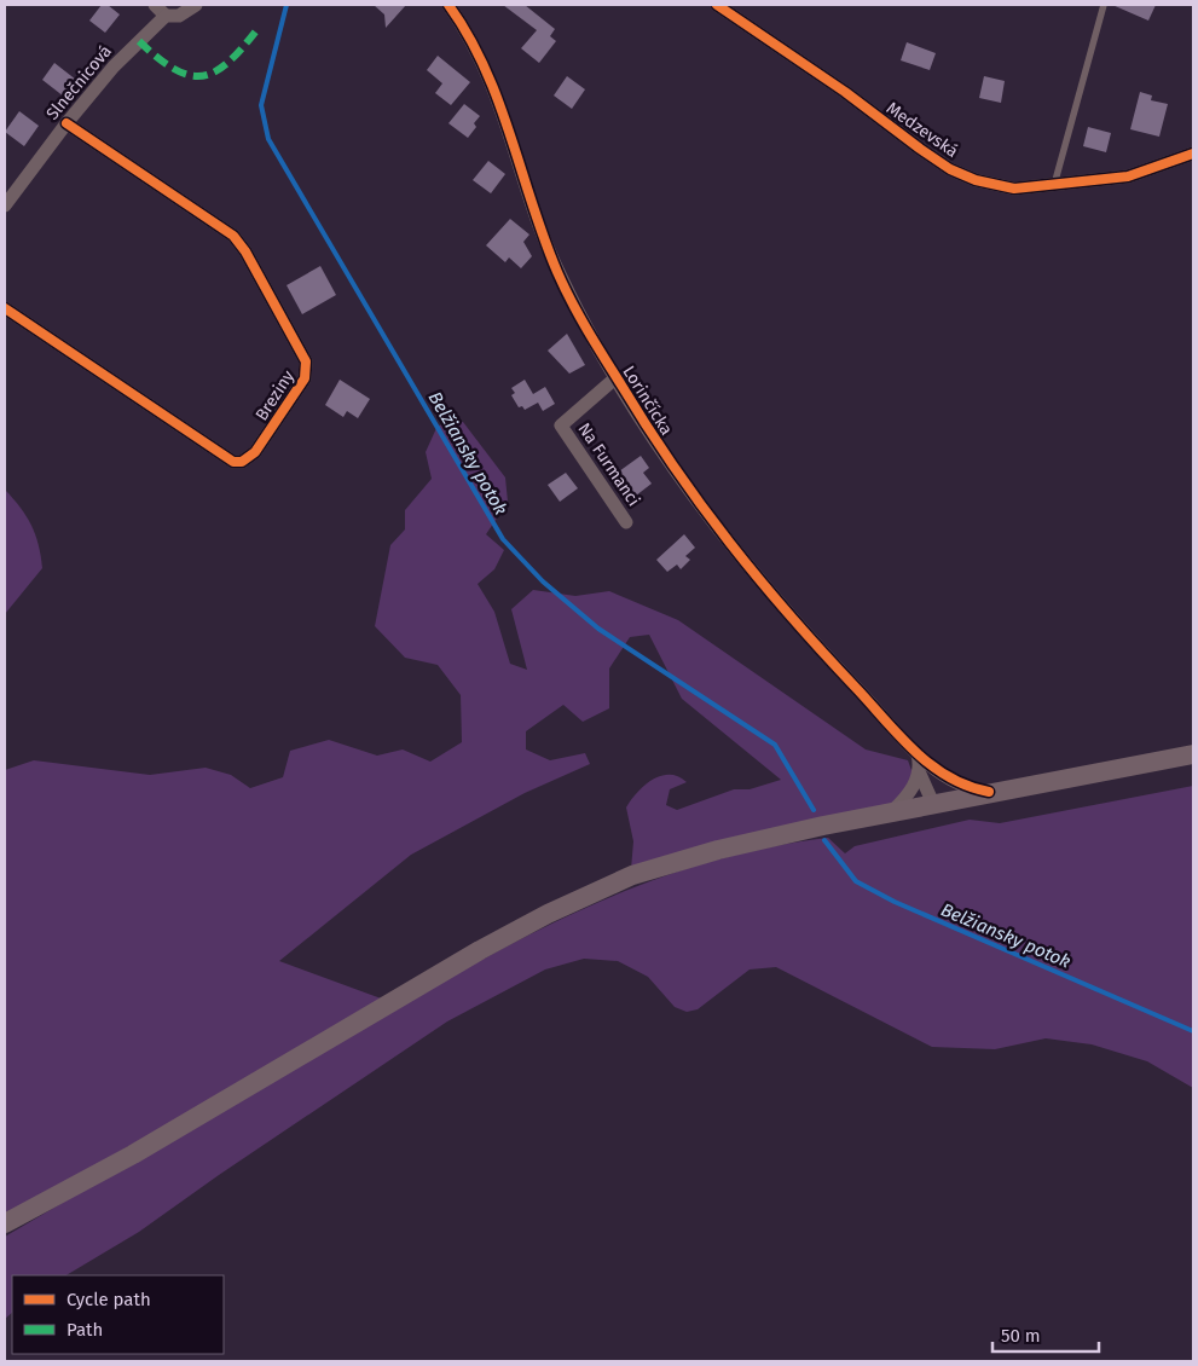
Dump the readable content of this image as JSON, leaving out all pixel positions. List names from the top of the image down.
{
  "streets": {
    "street": [
      "Slnečnicová",
      "Medzevská",
      "Breziny",
      "Lorinčícka",
      "Na Furmanci"
    ]
  },
  "crossings": [
    ["Slnečnicová", "Breziny"],
    ["Lorinčícka", "Na Furmanci"]
  ],
  "water": ["Belžiansky potok"],
  "legend": ["Cycle path", "Path"],
  "scale_bar": "50 m"
}
